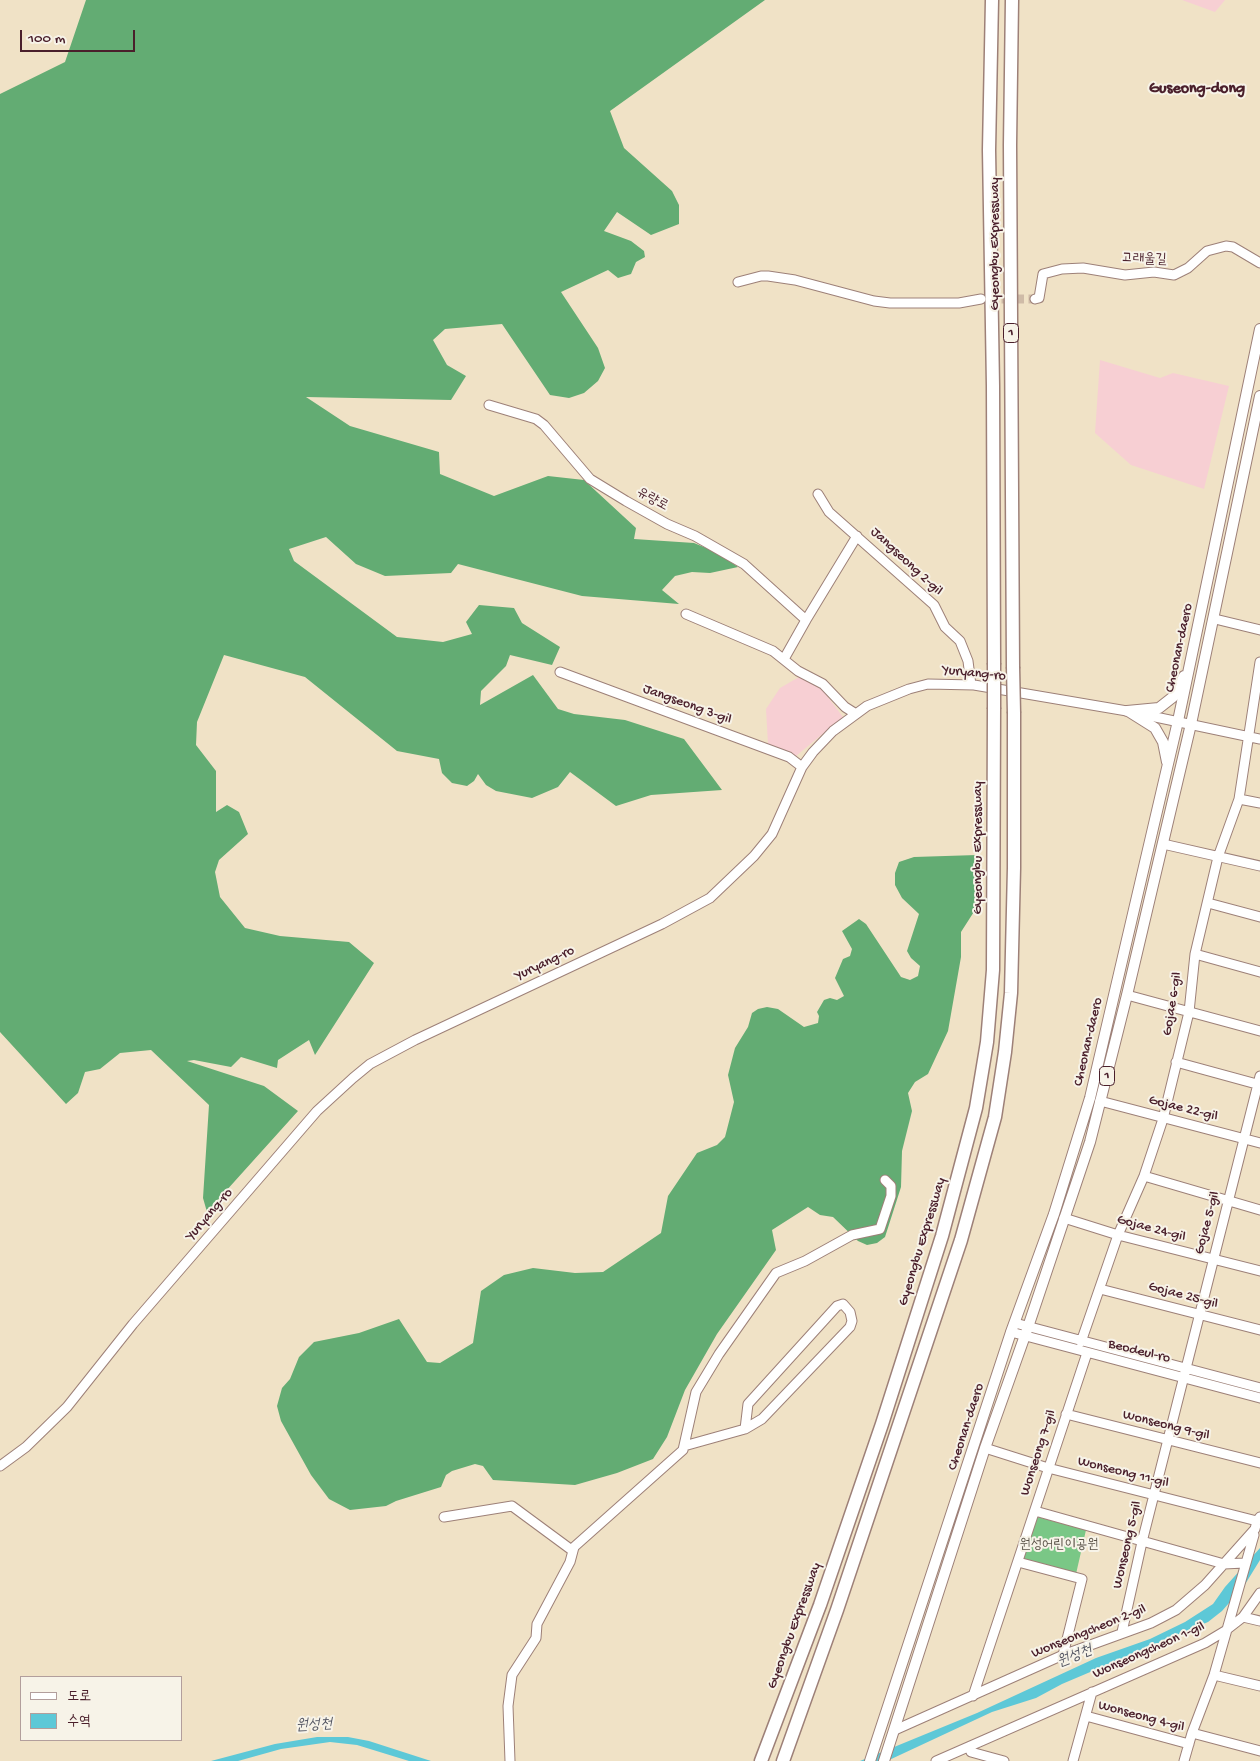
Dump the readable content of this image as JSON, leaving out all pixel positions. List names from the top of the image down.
{
  "streets": {
    "highway": ["Gyeongbu Expressway", "1"],
    "main road": ["Cheonan-daero"],
    "street": [
      "고래울길",
      "유량로",
      "Jangseong 2-gil",
      "Yuryang-ro",
      "Jangseong 3-gil",
      "Gojae 6-gil",
      "Gojae 22-gil",
      "Gojae 5-gil",
      "Gojae 24-gil",
      "Gojae 25-gil",
      "Beodeul-ro",
      "Wonseong 9-gil",
      "Wonseong 7-gil",
      "Wonseong 11-gil",
      "Wonseong 5-gil",
      "Wonseongcheon 2-gil",
      "Wonseongcheon 1-gil",
      "Wonseong 4-gil"
    ]
  },
  "crossings": [
    ["1", "Cheonan-daero"],
    ["1", "Wonseongcheon 2-gil"],
    ["Jangseong 2-gil", "Yuryang-ro"],
    ["Cheonan-daero", "Yuryang-ro"],
    ["Cheonan-daero", "Gojae 22-gil"],
    ["Cheonan-daero", "Gojae 24-gil"],
    ["Cheonan-daero", "Beodeul-ro"],
    ["Cheonan-daero", "Wonseong 11-gil"],
    ["Cheonan-daero", "Wonseongcheon 2-gil"],
    ["Yuryang-ro", "Jangseong 3-gil"],
    ["Yuryang-ro", "Gojae 6-gil"],
    ["Gojae 6-gil", "Gojae 22-gil"],
    ["Gojae 6-gil", "Gojae 24-gil"],
    ["Gojae 6-gil", "Gojae 25-gil"],
    ["Gojae 6-gil", "Beodeul-ro"],
    ["Gojae 22-gil", "Gojae 5-gil"],
    ["Gojae 5-gil", "Gojae 24-gil"],
    ["Gojae 5-gil", "Gojae 25-gil"],
    ["Gojae 5-gil", "Beodeul-ro"],
    ["Gojae 5-gil", "Wonseong 5-gil"],
    ["Beodeul-ro", "Wonseong 7-gil"],
    ["Beodeul-ro", "Wonseong 5-gil"],
    ["Wonseong 9-gil", "Wonseong 7-gil"],
    ["Wonseong 9-gil", "Wonseong 5-gil"],
    ["Wonseong 7-gil", "Wonseong 11-gil"],
    ["Wonseong 7-gil", "Wonseongcheon 2-gil"],
    ["Wonseong 11-gil", "Wonseong 5-gil"],
    ["Wonseong 11-gil", "Wonseongcheon 2-gil"],
    ["Wonseong 11-gil", "Wonseong 4-gil"],
    ["Wonseong 5-gil", "Wonseongcheon 2-gil"],
    ["Wonseongcheon 2-gil", "Wonseong 4-gil"],
    ["Wonseongcheon 1-gil", "Wonseong 4-gil"]
  ],
  "districts": ["Guseong-dong"],
  "water": ["원성천"],
  "parks": ["원성어린이공원"],
  "legend": ["도로", "수역"],
  "scale_bar": "100 m"
}
